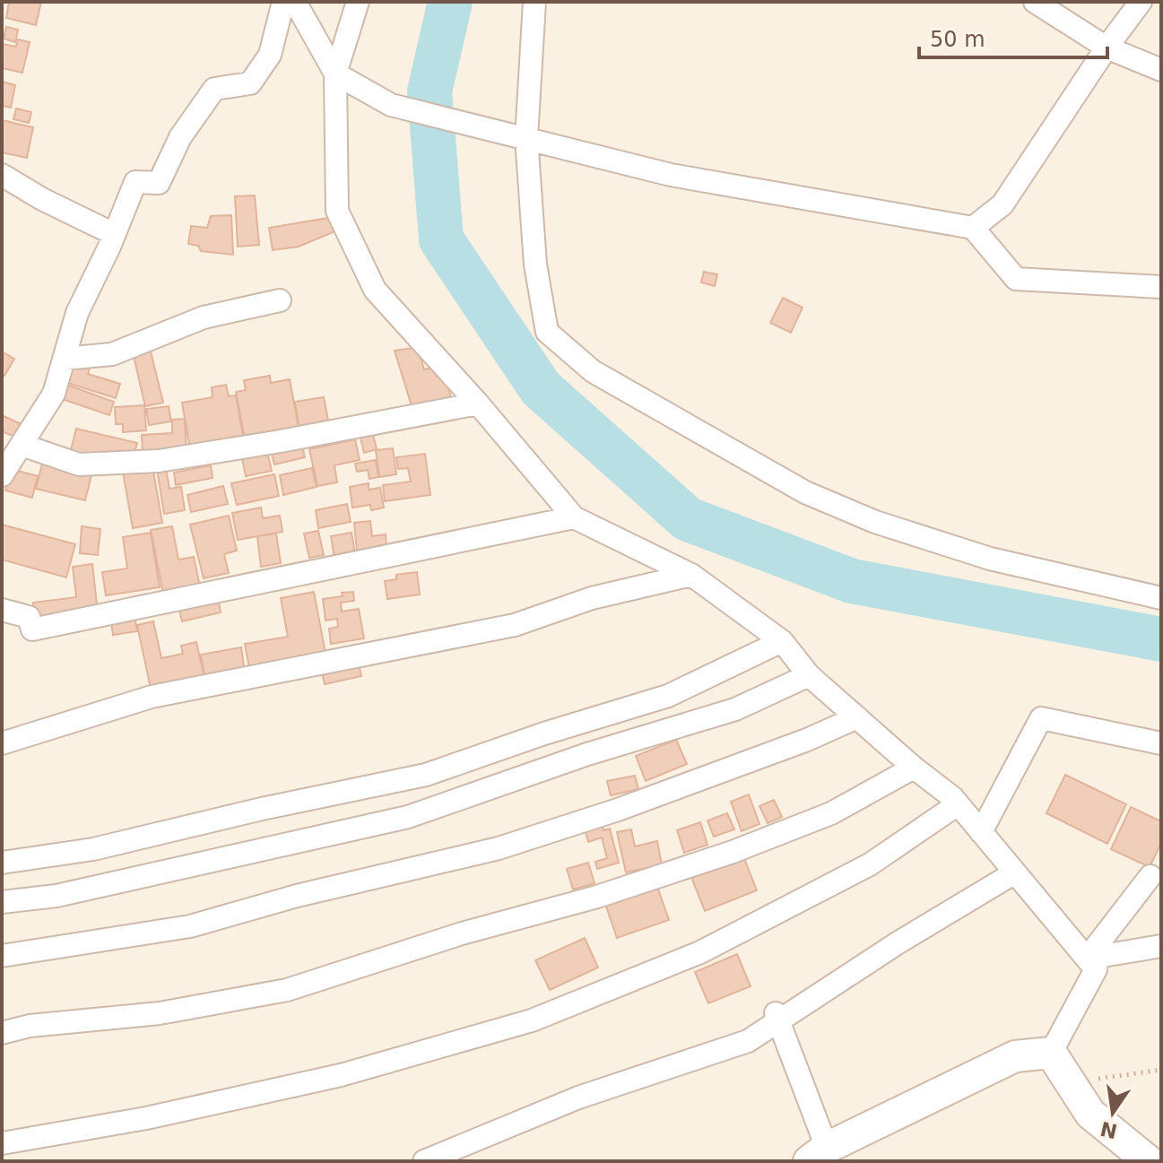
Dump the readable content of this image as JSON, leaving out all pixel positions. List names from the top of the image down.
{
  "scale_bar": "50 m",
  "north": "bottom"
}
